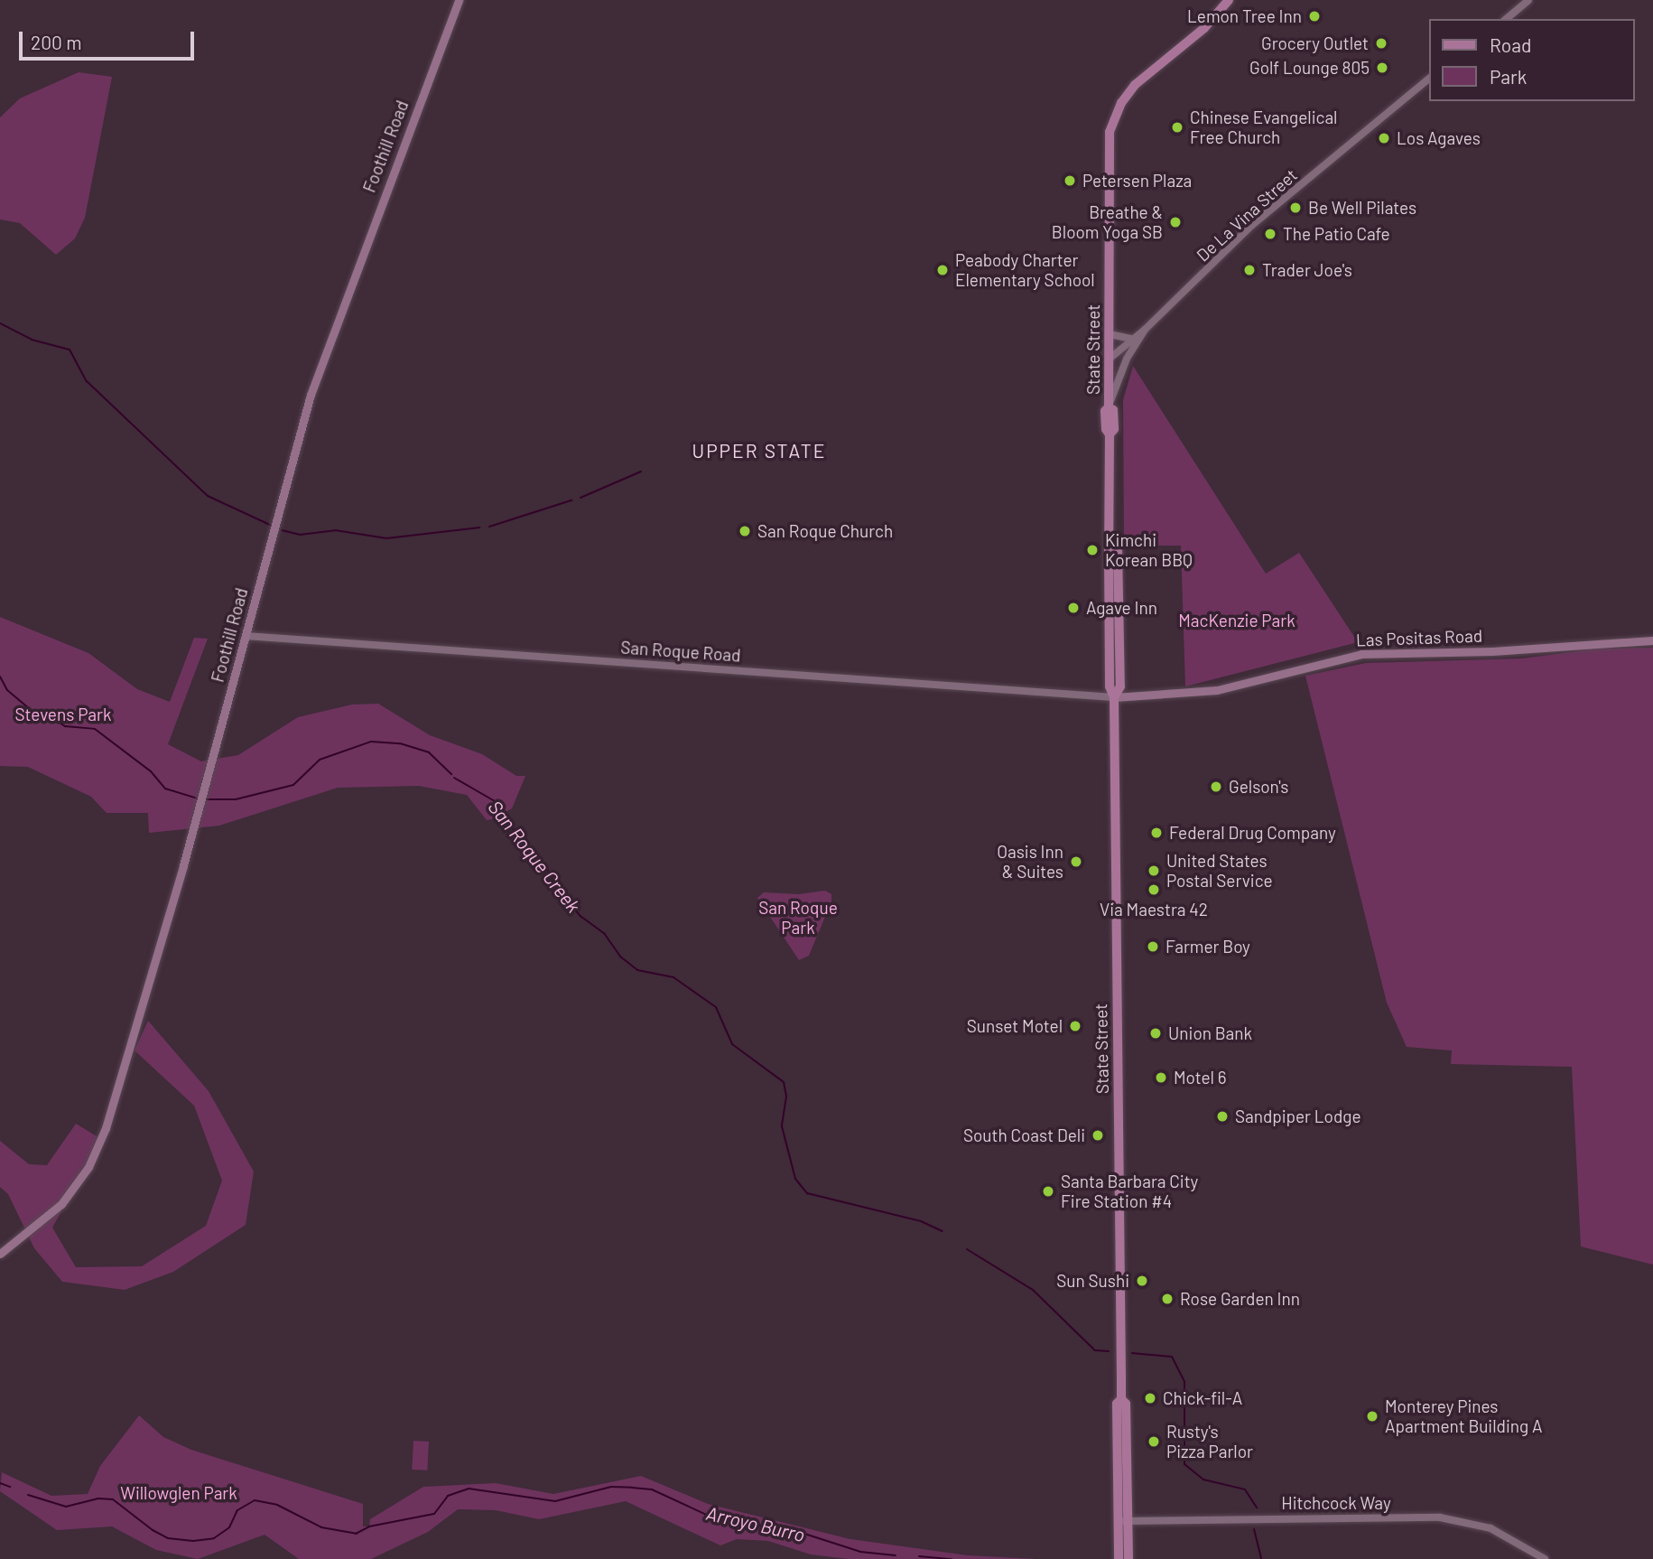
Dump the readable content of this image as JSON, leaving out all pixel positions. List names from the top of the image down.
{
  "streets": {
    "main road": ["Foothill Road", "State Street", "Las Positas Road"],
    "street": ["De La Vina Street", "San Roque Road", "Hitchcock Way"]
  },
  "crossings": [
    ["Foothill Road", "San Roque Road"],
    ["De La Vina Street", "State Street"],
    ["State Street", "Las Positas Road"],
    ["State Street", "San Roque Road"],
    ["State Street", "Hitchcock Way"],
    ["Las Positas Road", "San Roque Road"]
  ],
  "districts": ["UPPER STATE"],
  "water": ["San Roque Creek", "Arroyo Burro"],
  "parks": [
    "MacKenzie Park",
    "Stevens Park",
    "San Roque Park",
    "Willowglen Park"
  ],
  "places": [
    "Lemon Tree Inn",
    "Grocery Outlet",
    "Golf Lounge 805",
    "Chinese Evangelical Free Church",
    "Los Agaves",
    "Petersen Plaza",
    "Be Well Pilates",
    "Breathe & Bloom Yoga SB",
    "The Patio Cafe",
    "Peabody Charter Elementary School",
    "Trader Joe's",
    "San Roque Church",
    "Kimchi Korean BBQ",
    "Agave Inn",
    "Gelson's",
    "Federal Drug Company",
    "Oasis Inn & Suites",
    "United States Postal Service",
    "Via Maestra 42",
    "Farmer Boy",
    "Sunset Motel",
    "Union Bank",
    "Motel 6",
    "Sandpiper Lodge",
    "South Coast Deli",
    "Santa Barbara City Fire Station #4",
    "Sun Sushi",
    "Rose Garden Inn",
    "Chick-fil-A",
    "Monterey Pines Apartment Building A",
    "Rusty's Pizza Parlor"
  ],
  "legend": ["Road", "Park"],
  "scale_bar": "200 m"
}
